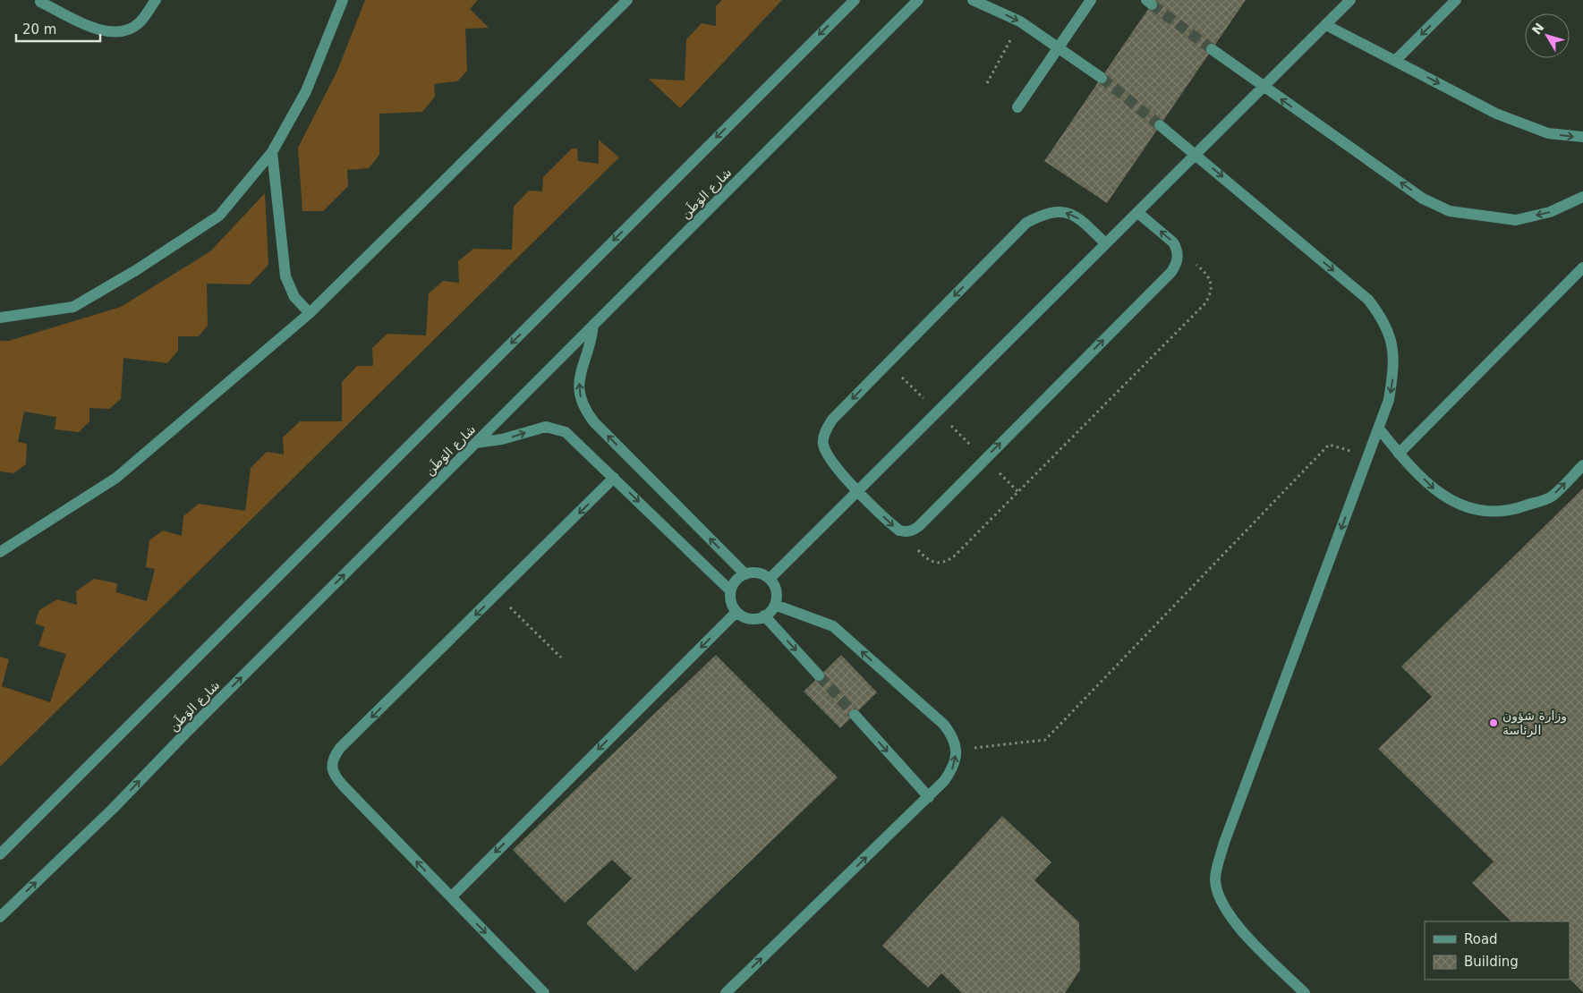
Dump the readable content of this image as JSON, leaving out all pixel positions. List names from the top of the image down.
{
  "streets": {
    "street": ["شارع الوَطَن"]
  },
  "places": ["وزارة شؤون الرئاسة"],
  "legend": ["Road", "Building"],
  "scale_bar": "20 m",
  "north": "top left"
}
